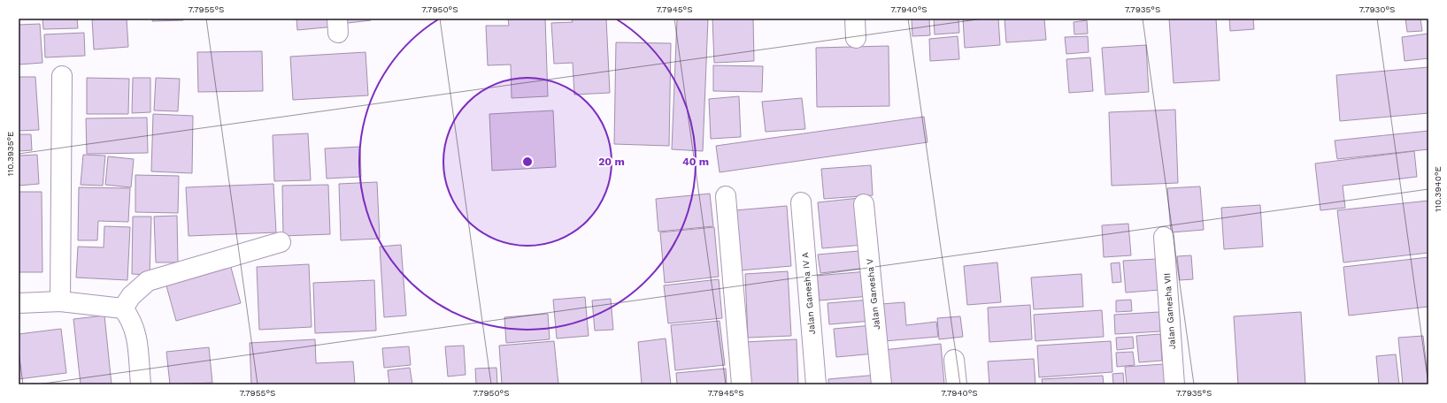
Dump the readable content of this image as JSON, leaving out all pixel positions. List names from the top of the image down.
{
  "streets": {
    "street": ["Jalan Ganesha IV A", "Jalan Ganesha V", "Jalan Ganesha VII"]
  },
  "coordinates": [
    "7.7955°S",
    "7.7950°S",
    "7.7945°S",
    "7.7940°S",
    "7.7935°S",
    "7.7930°S",
    "110.3935°E",
    "110.3940°E"
  ],
  "rings": ["20 m", "40 m"]
}
